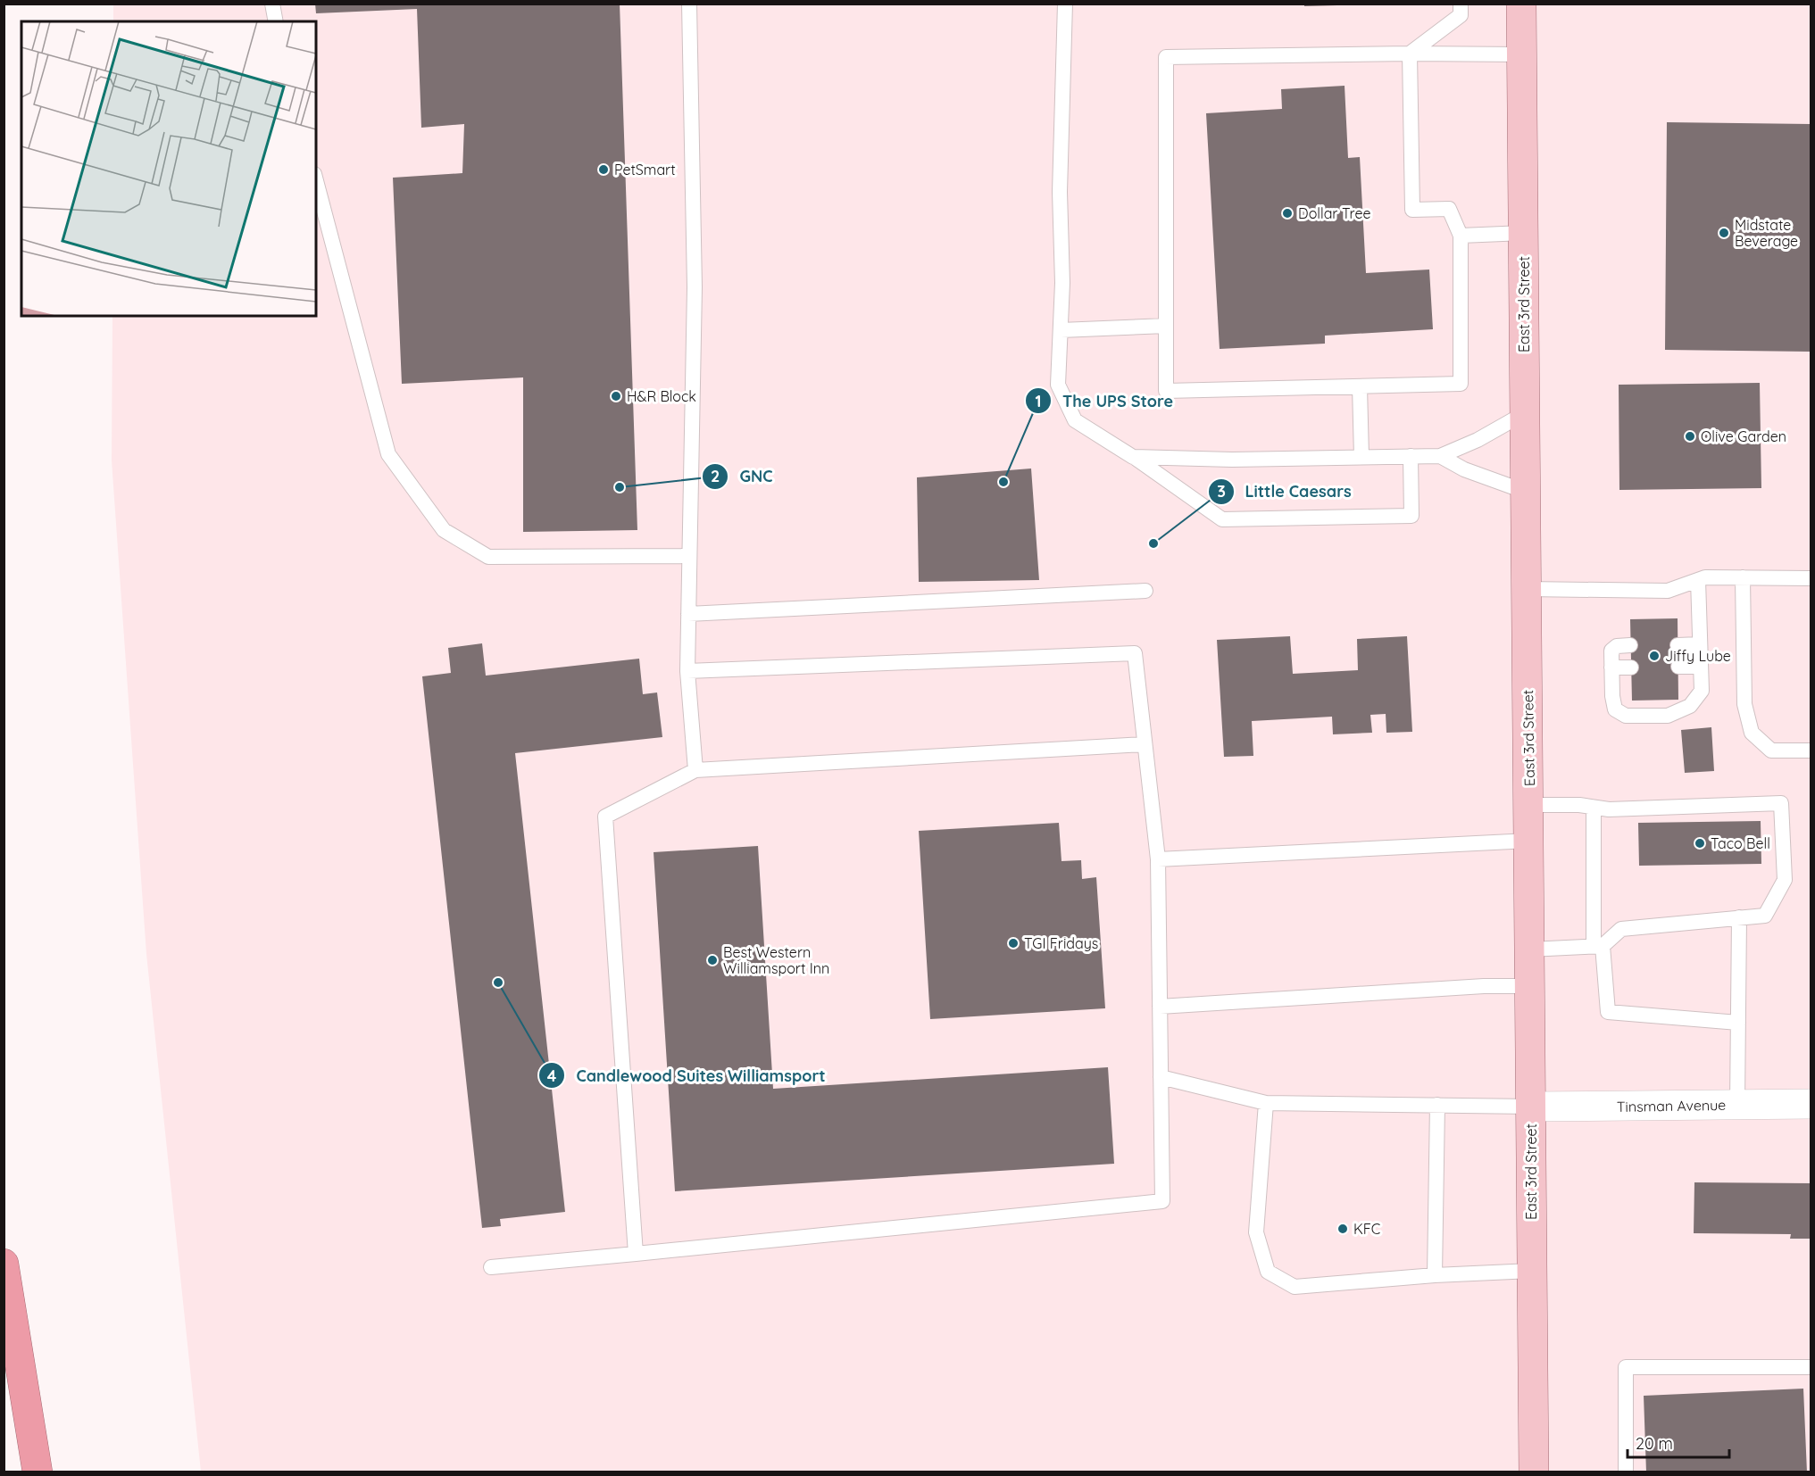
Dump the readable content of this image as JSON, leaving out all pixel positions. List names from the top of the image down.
{
  "streets": {
    "main road": ["East 3rd Street"],
    "street": ["Tinsman Avenue"]
  },
  "crossings": [
    ["East 3rd Street", "Tinsman Avenue"]
  ],
  "places": [
    "PetSmart",
    "Dollar Tree",
    "Midstate Beverage",
    "H&R Block",
    "Olive Garden",
    "The UPS Store",
    "GNC",
    "Little Caesars",
    "Jiffy Lube",
    "Taco Bell",
    "TGI Fridays",
    "Best Western Williamsport Inn",
    "Candlewood Suites Williamsport",
    "KFC"
  ],
  "scale_bar": "20 m"
}
